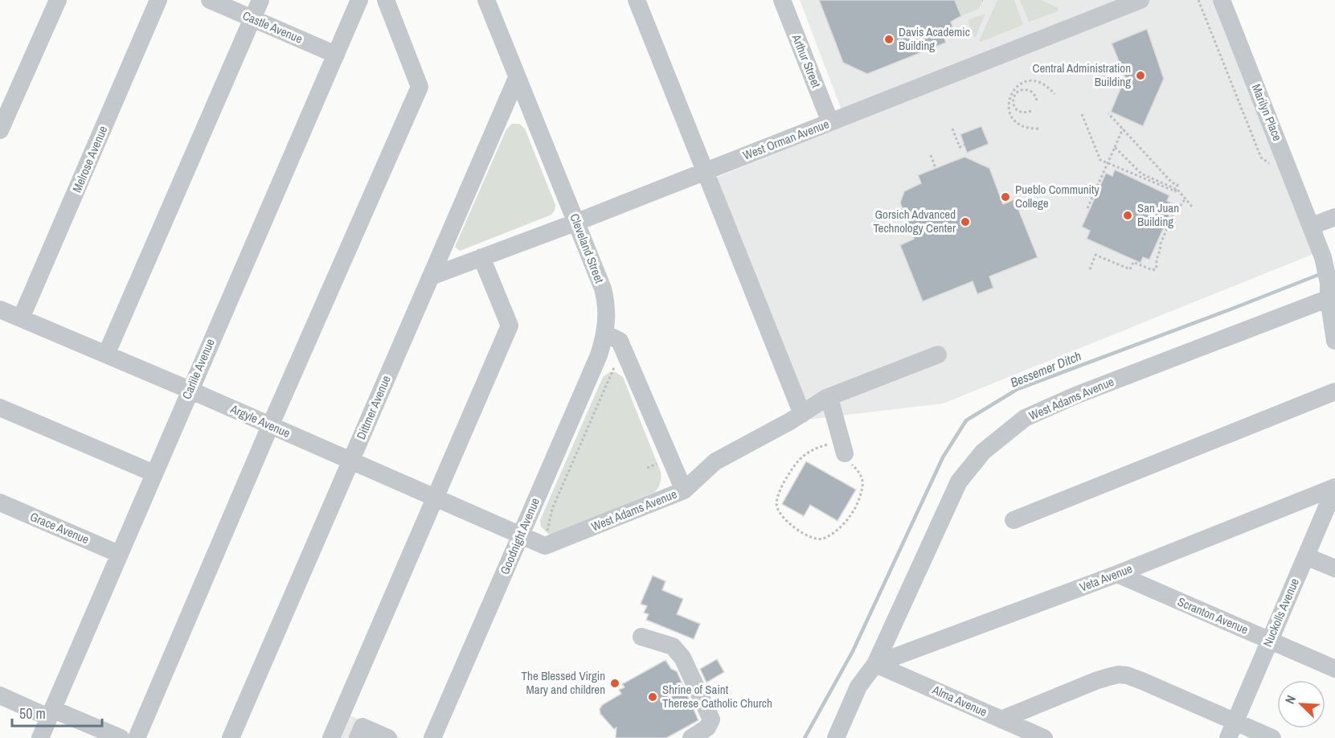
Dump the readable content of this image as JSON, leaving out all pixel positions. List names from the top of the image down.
{
  "streets": {
    "street": [
      "Castle Avenue",
      "Arthur Street",
      "Marilyn Place",
      "West Orman Avenue",
      "Melrose Avenue",
      "Cleveland Street",
      "Carlile Avenue",
      "West Adams Avenue",
      "Dittmer Avenue",
      "Argyle Avenue",
      "Grace Avenue",
      "Goodnight Avenue",
      "Veta Avenue",
      "Nuckolls Avenue",
      "Scranton Avenue",
      "Alma Avenue"
    ]
  },
  "crossings": [
    ["Castle Avenue", "Carlile Avenue"],
    ["Arthur Street", "West Orman Avenue"],
    ["Marilyn Place", "West Adams Avenue"],
    ["West Orman Avenue", "Cleveland Street"],
    ["West Orman Avenue", "Dittmer Avenue"],
    ["Melrose Avenue", "Argyle Avenue"],
    ["Cleveland Street", "Dittmer Avenue"],
    ["Cleveland Street", "Goodnight Avenue"],
    ["Carlile Avenue", "Argyle Avenue"],
    ["Carlile Avenue", "Grace Avenue"],
    ["West Adams Avenue", "Veta Avenue"],
    ["West Adams Avenue", "Alma Avenue"],
    ["Dittmer Avenue", "Argyle Avenue"],
    ["Argyle Avenue", "Goodnight Avenue"],
    ["Veta Avenue", "Nuckolls Avenue"],
    ["Veta Avenue", "Scranton Avenue"],
    ["Veta Avenue", "Alma Avenue"],
    ["Nuckolls Avenue", "Scranton Avenue"]
  ],
  "water": ["Bessemer Ditch"],
  "places": [
    "Davis Academic Building",
    "Central Administration Building",
    "Pueblo Community College",
    "San Juan Building",
    "Gorsich Advanced Technology Center",
    "The Blessed Virgin Mary and children",
    "Shrine of Saint Therese Catholic Church"
  ],
  "scale_bar": "50 m",
  "north": "top left"
}
